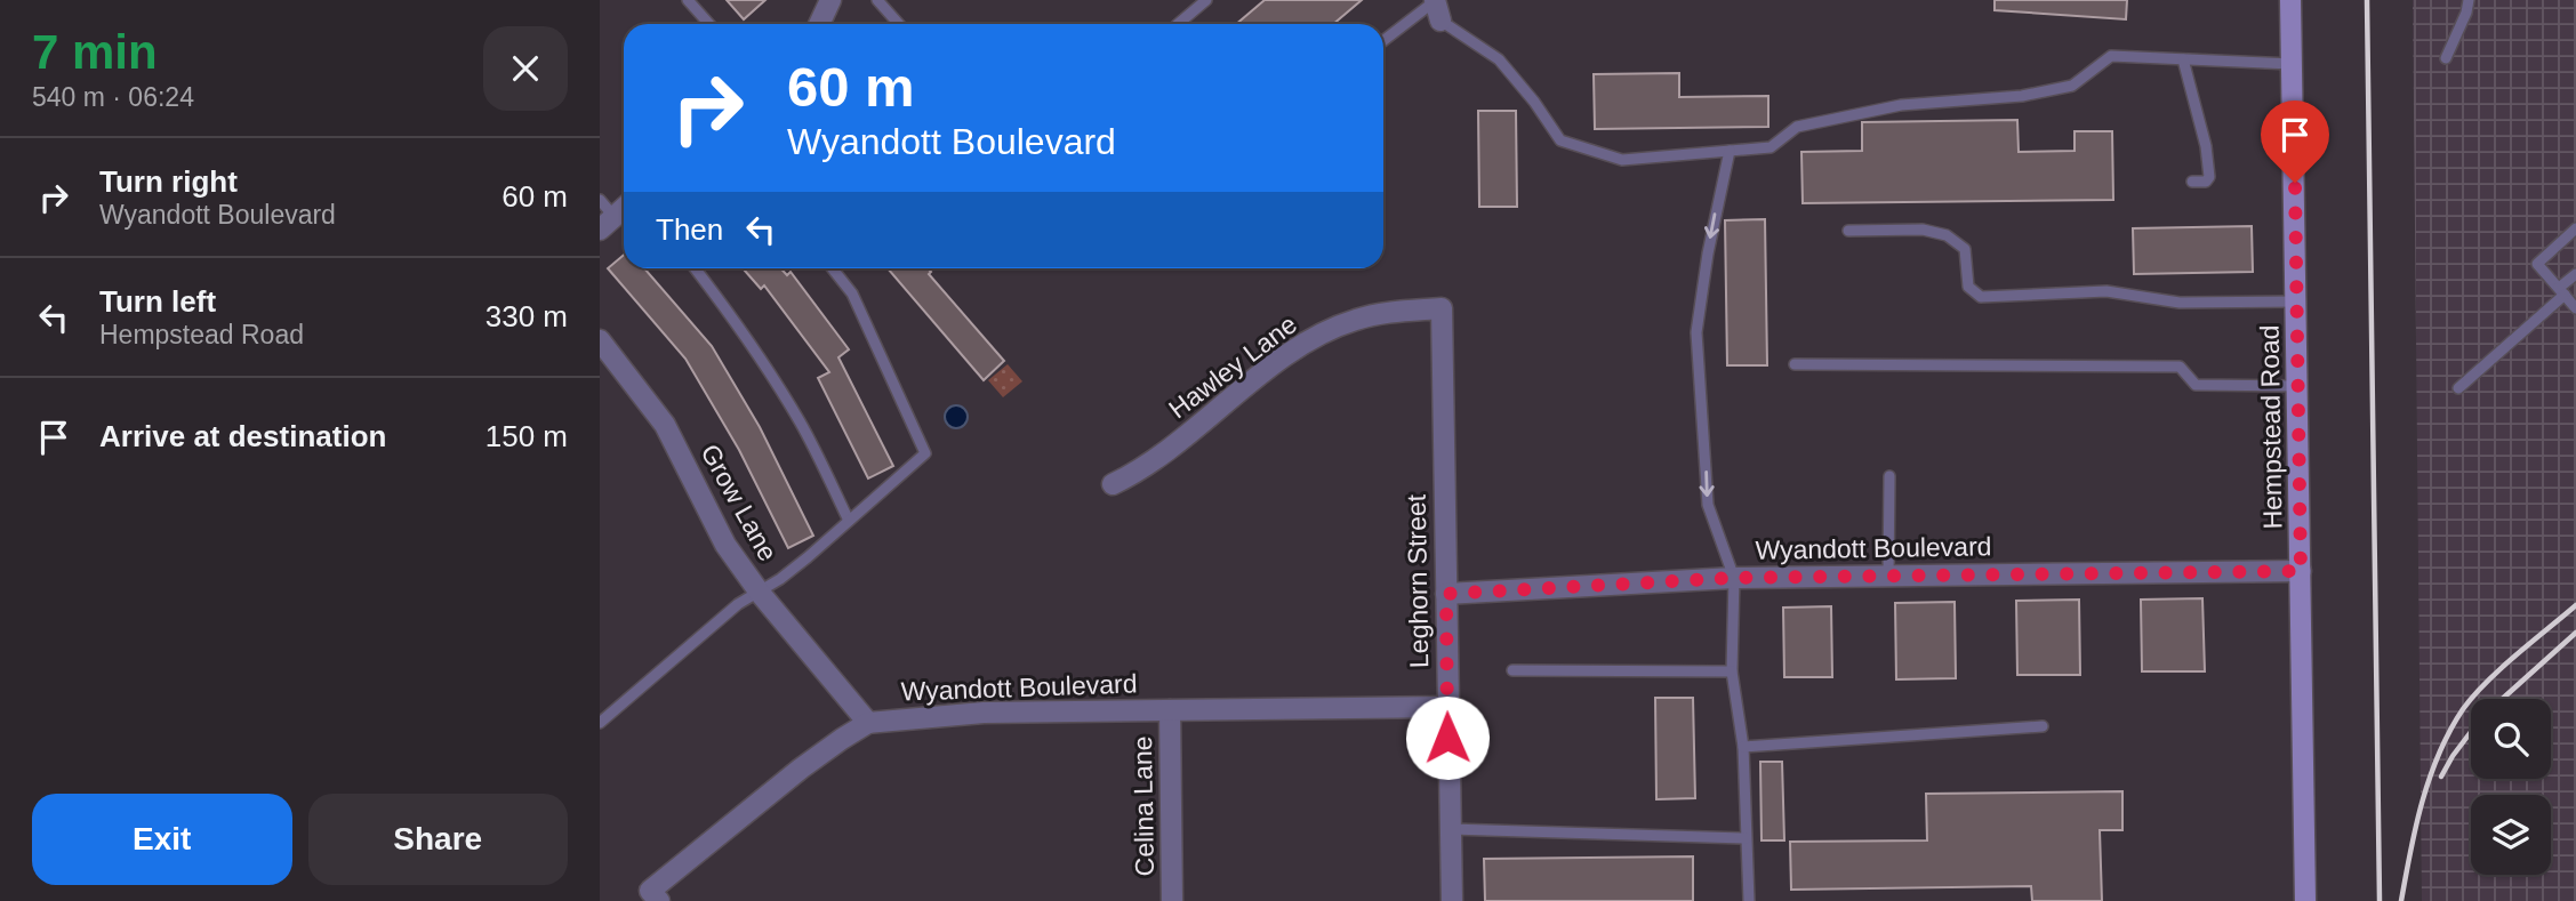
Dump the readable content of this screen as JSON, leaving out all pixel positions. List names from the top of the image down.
{
  "streets": {
    "main road": ["Hempstead Road"],
    "street": [
      "Hawley Lane",
      "Grow Lane",
      "Wyandott Boulevard",
      "Leghorn Street",
      "Celina Lane"
    ]
  },
  "crossings": [
    ["Hawley Lane", "Leghorn Street"],
    ["Hempstead Road", "Wyandott Boulevard"],
    ["Grow Lane", "Wyandott Boulevard"],
    ["Wyandott Boulevard", "Leghorn Street"],
    ["Wyandott Boulevard", "Celina Lane"]
  ],
  "page": {
    "heading": ["7 min", "540 m · 06:24"],
    "turn": ["60 m", "Wyandott Boulevard"],
    "list": [
      {
        "name": "Turn right",
        "note": "Wyandott Boulevard",
        "value": "60 m"
      },
      {
        "name": "Turn left",
        "note": "Hempstead Road",
        "value": "330 m"
      },
      {
        "name": "Arrive at destination",
        "value": "150 m"
      }
    ],
    "then": "Then",
    "buttons": ["Exit", "Share"]
  }
}
